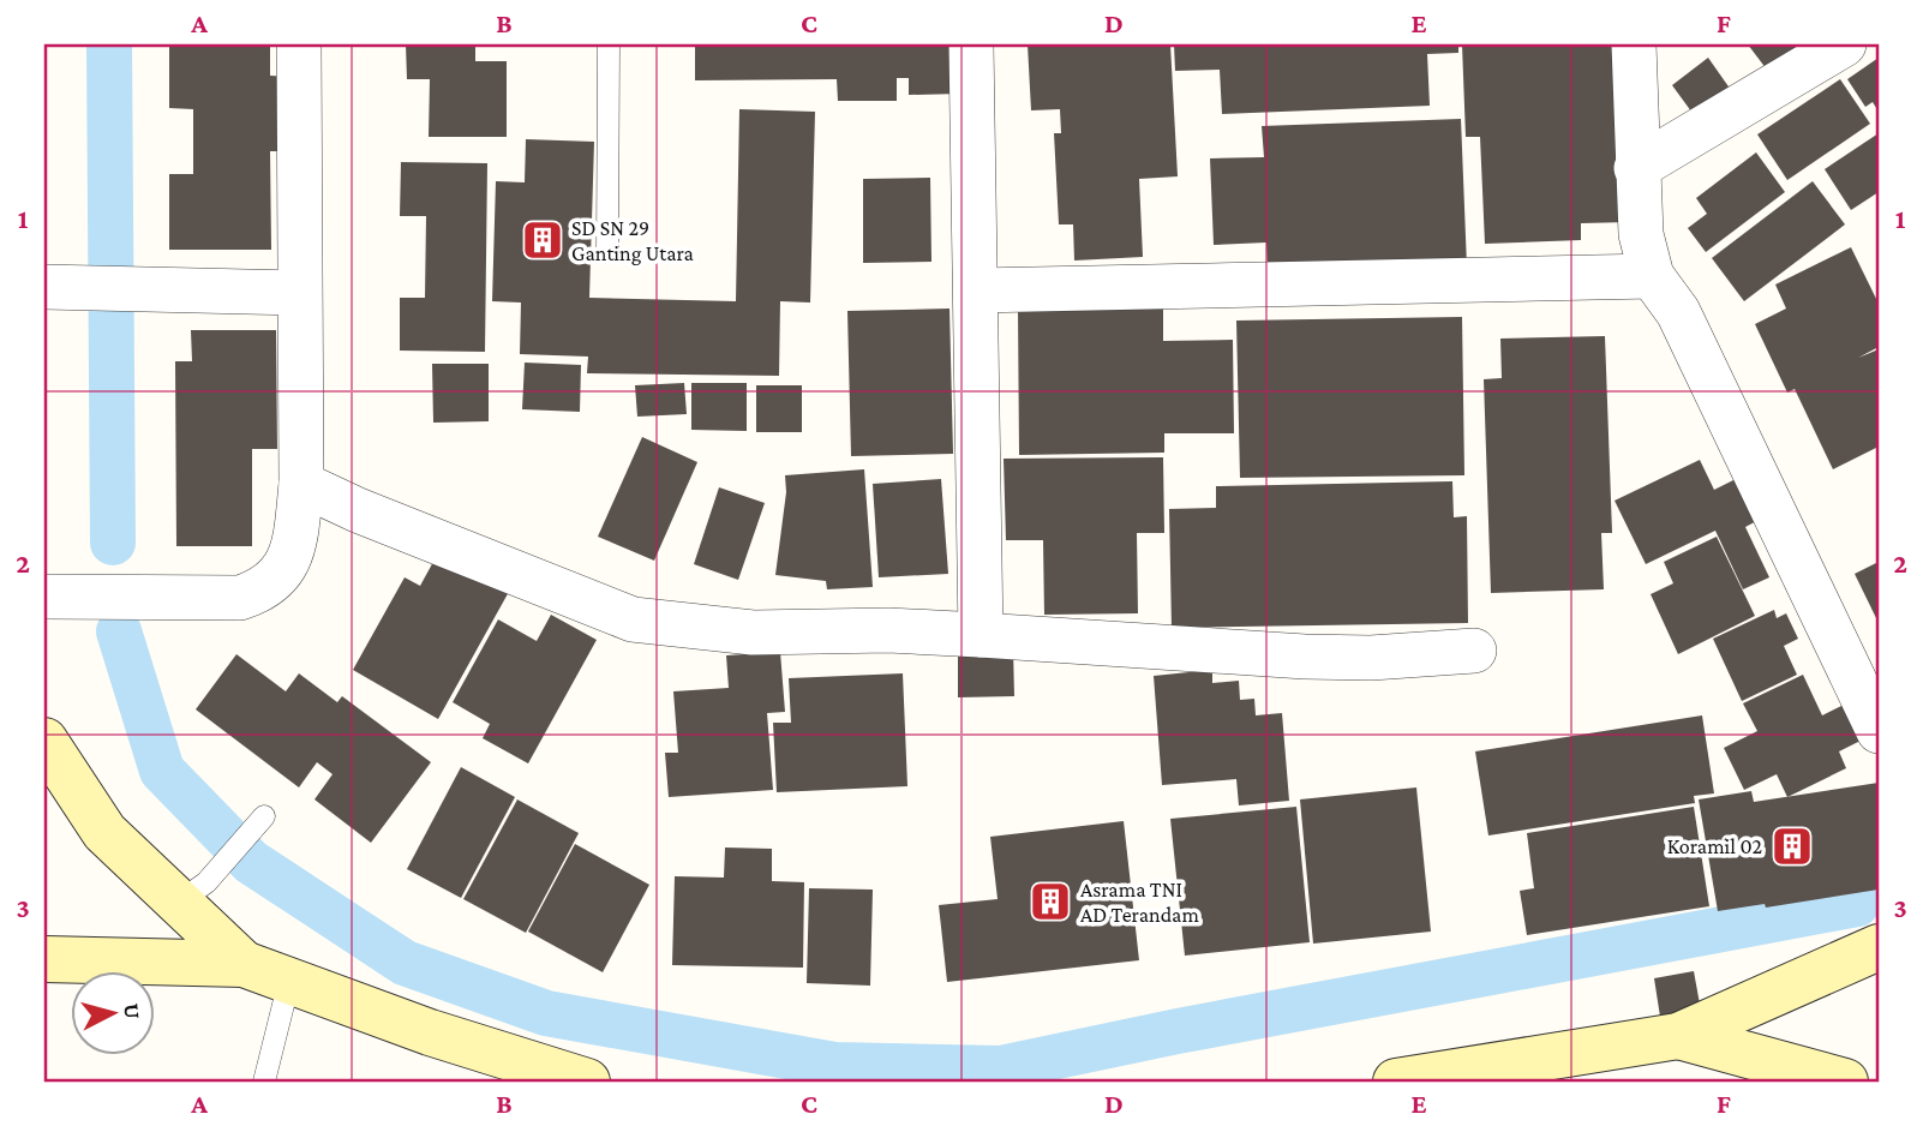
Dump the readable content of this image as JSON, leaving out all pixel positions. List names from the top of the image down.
{
  "places": {
    "building": ["SD SN 29 Ganting Utara", "Koramil 02", "Asrama TNI AD Terandam"]
  },
  "north": "right",
  "grid": {
    "columns": [
      "A",
      "B",
      "C",
      "D",
      "E",
      "F"
    ],
    "rows": ["1", "2", "3"]
  }
}
